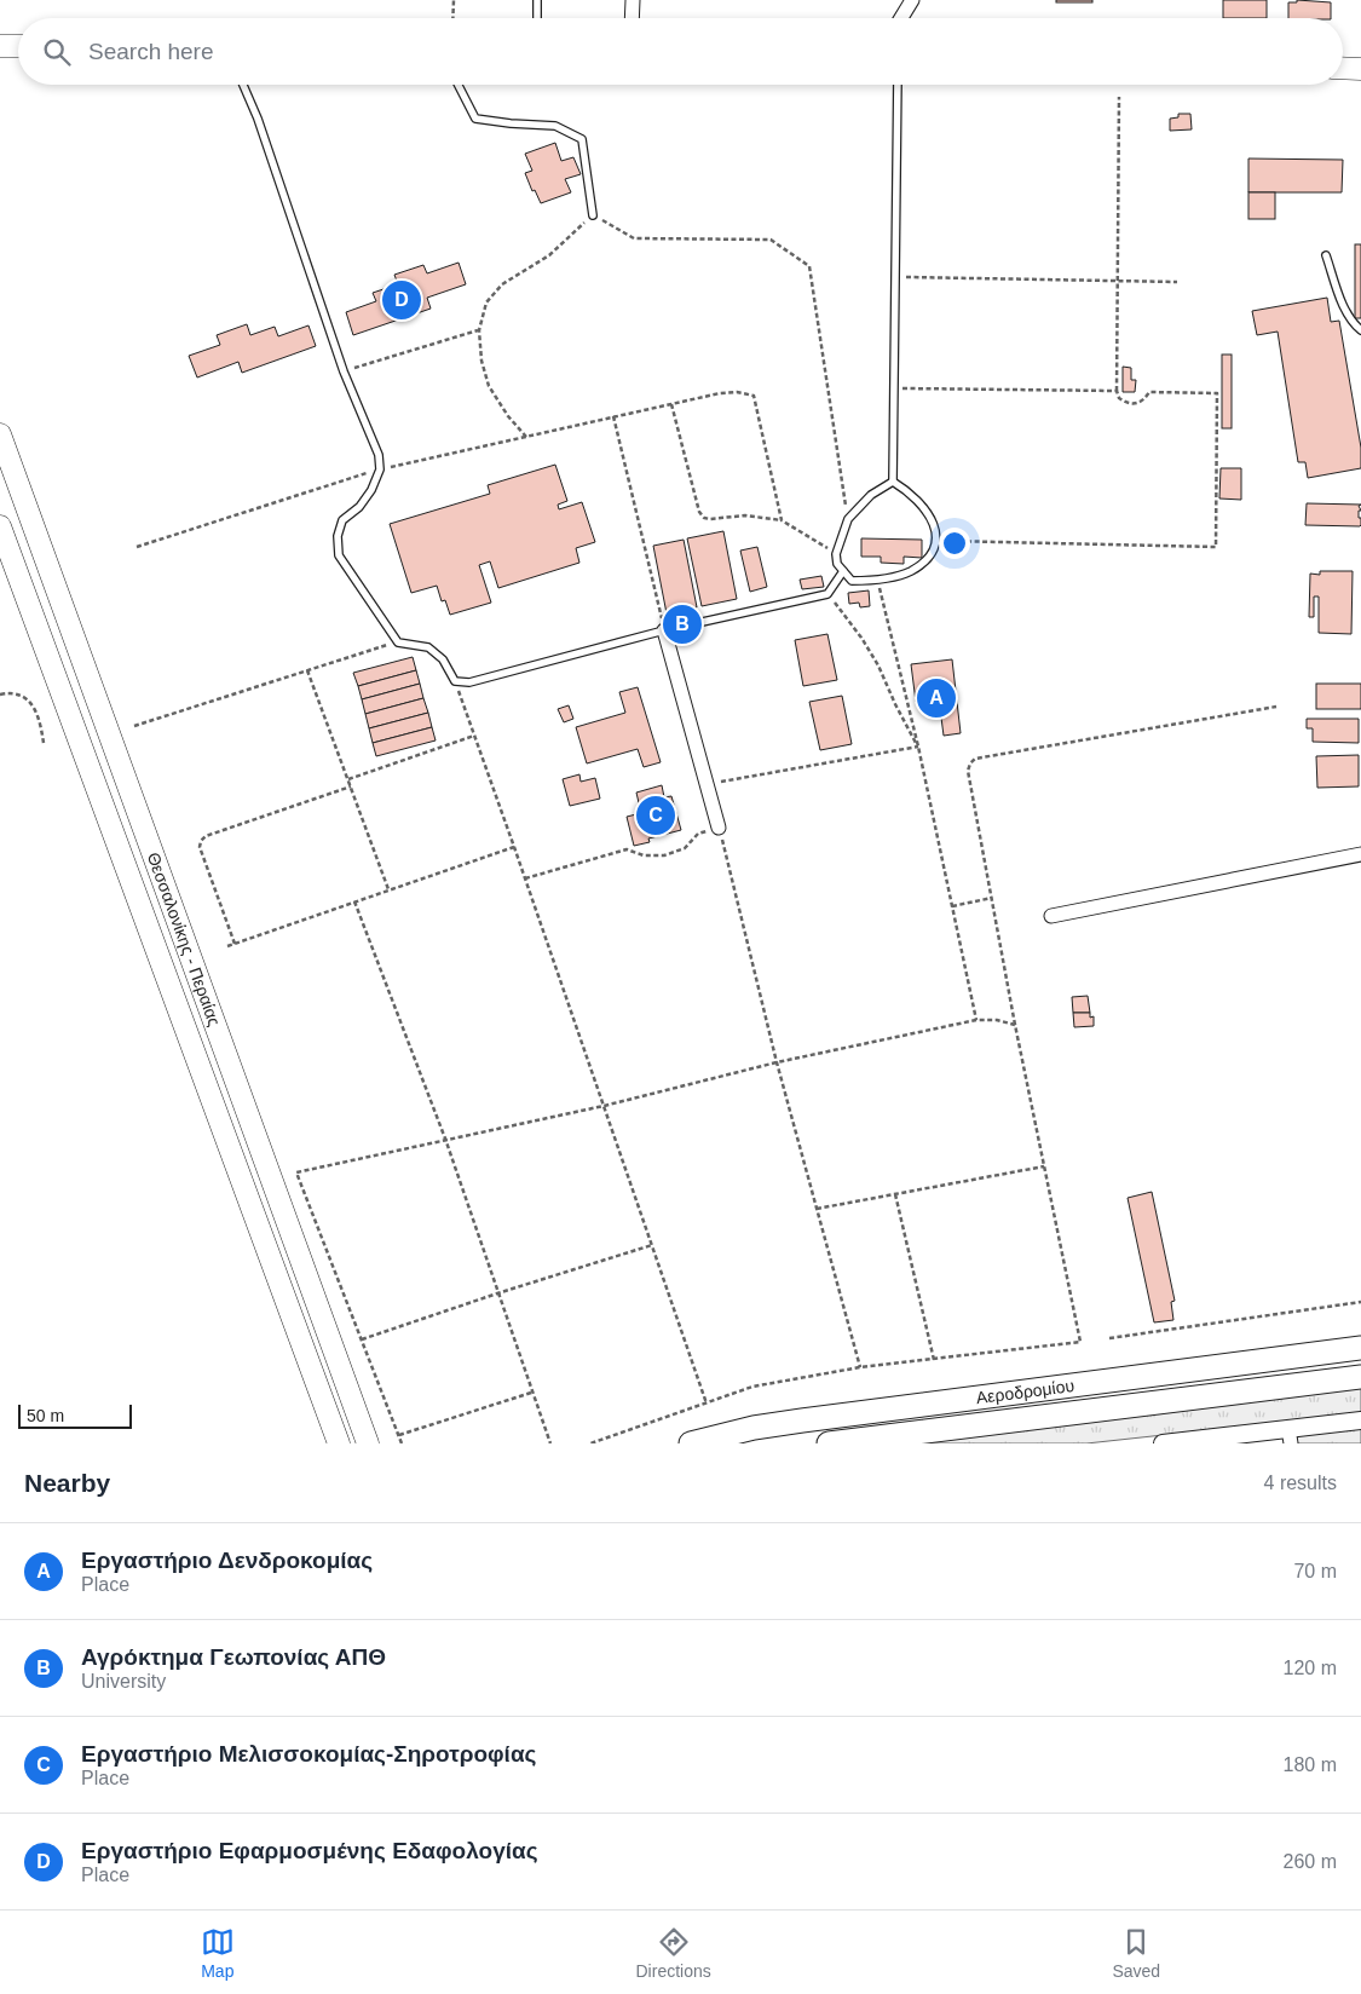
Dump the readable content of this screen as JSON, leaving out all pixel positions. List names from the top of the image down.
{
  "streets": {
    "highway": ["Αεροδρομίου"],
    "main road": ["Θεσσαλονίκης - Περαίας"]
  },
  "scale_bar": "50 m",
  "page": {
    "search": "Search here",
    "pins": [
      "D",
      "B",
      "A",
      "C"
    ],
    "scale": "50 m",
    "heading": ["Nearby", "4 results"],
    "list": [
      {
        "mark": "A",
        "name": "Εργαστήριο Δενδροκομίας",
        "note": "Place",
        "value": "70 m"
      },
      {
        "mark": "B",
        "name": "Αγρόκτημα Γεωπονίας ΑΠΘ",
        "note": "University",
        "value": "120 m"
      },
      {
        "mark": "C",
        "name": "Εργαστήριο Μελισσοκομίας-Σηροτροφίας",
        "note": "Place",
        "value": "180 m"
      },
      {
        "mark": "D",
        "name": "Εργαστήριο Εφαρμοσμένης Εδαφολογίας",
        "note": "Place",
        "value": "260 m"
      }
    ],
    "nav": ["Map", "Directions", "Saved"]
  }
}
